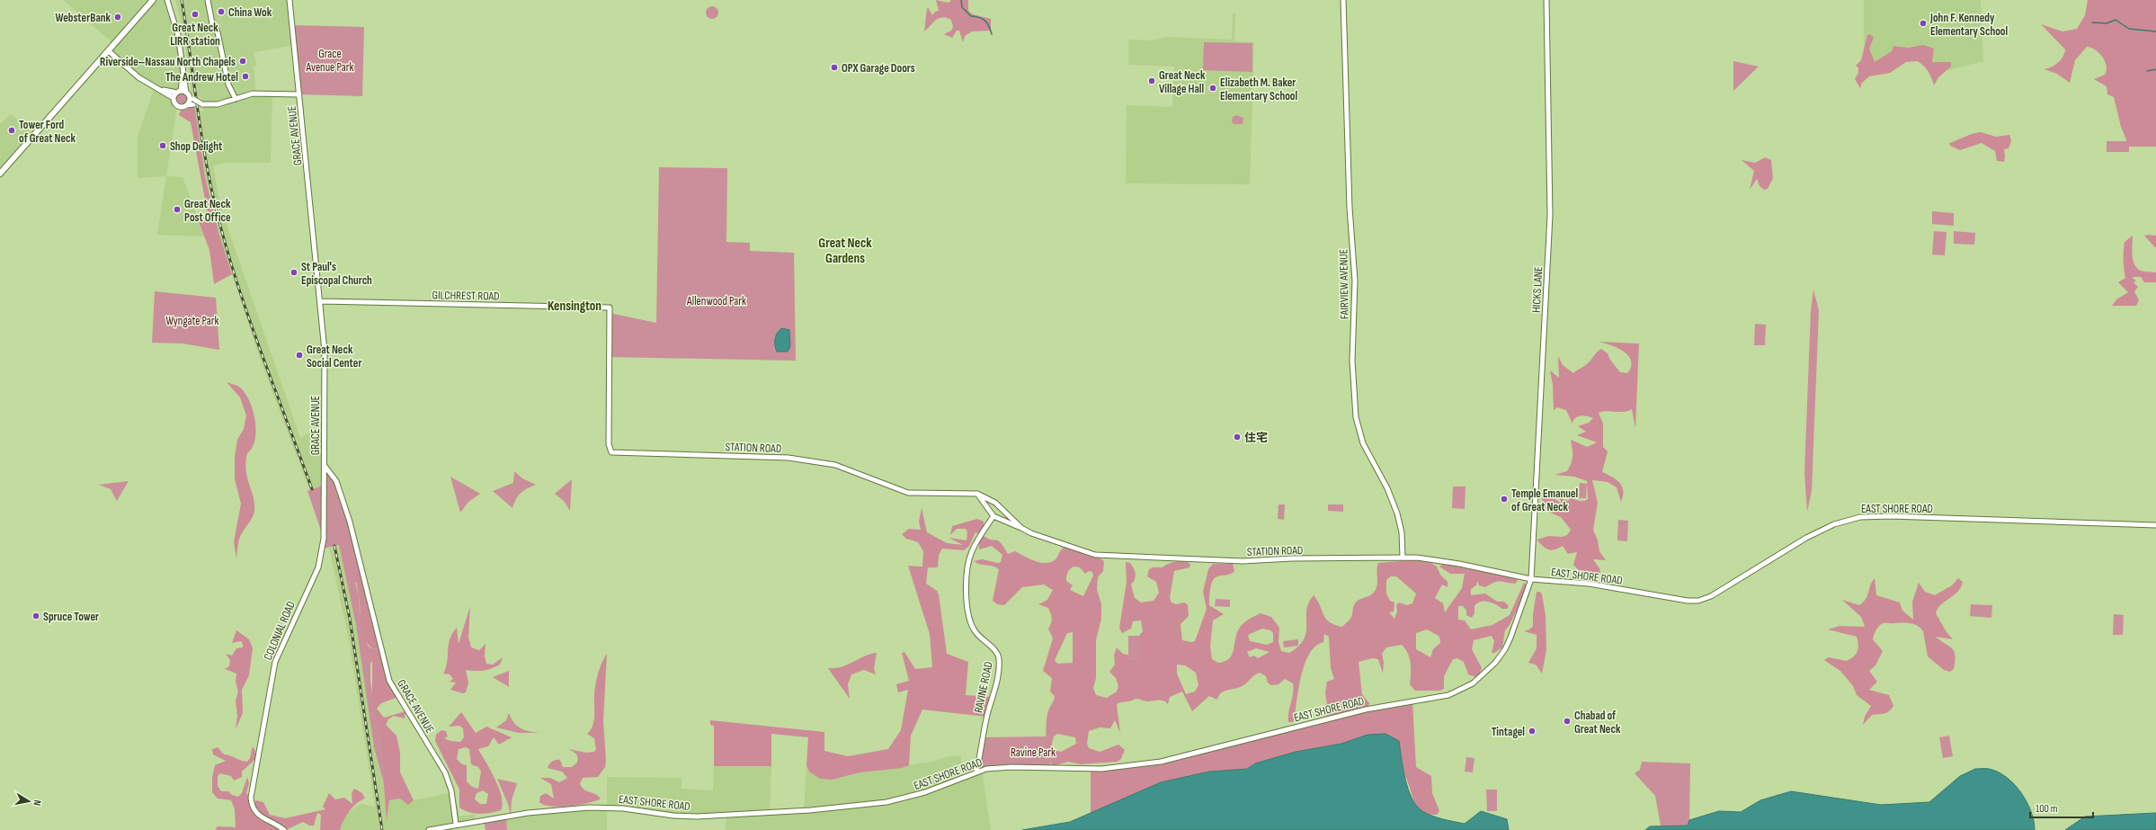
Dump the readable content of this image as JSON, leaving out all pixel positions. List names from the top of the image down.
{
  "streets": {
    "street": [
      "GRACE AVENUE",
      "FAIRVIEW AVENUE",
      "HICKS LANE",
      "GILCHREST ROAD",
      "STATION ROAD",
      "EAST SHORE ROAD",
      "COLONIAL ROAD",
      "RAVINE ROAD"
    ]
  },
  "crossings": [
    ["GRACE AVENUE", "GILCHREST ROAD"],
    ["GRACE AVENUE", "EAST SHORE ROAD"],
    ["GRACE AVENUE", "COLONIAL ROAD"],
    ["FAIRVIEW AVENUE", "STATION ROAD"],
    ["HICKS LANE", "STATION ROAD"],
    ["HICKS LANE", "EAST SHORE ROAD"],
    ["GILCHREST ROAD", "STATION ROAD"],
    ["STATION ROAD", "EAST SHORE ROAD"],
    ["STATION ROAD", "RAVINE ROAD"],
    ["EAST SHORE ROAD", "RAVINE ROAD"]
  ],
  "districts": ["Great Neck Gardens", "Kensington"],
  "parks": [
    "Grace Avenue Park",
    "Allenwood Park",
    "Wyngate Park",
    "Ravine Park"
  ],
  "places": [
    "China Wok",
    "Great Neck LIRR station",
    "WebsterBank",
    "John F. Kennedy Elementary School",
    "Riverside–Nassau North Chapels",
    "OPX Garage Doors",
    "The Andrew Hotel",
    "Great Neck Village Hall",
    "Elizabeth M. Baker Elementary School",
    "Tower Ford of Great Neck",
    "Shop Delight",
    "Great Neck Post Office",
    "St Paul's Episcopal Church",
    "Great Neck Social Center",
    "住宅",
    "Temple Emanuel of Great Neck",
    "Spruce Tower",
    "Chabad of Great Neck",
    "Tintagel"
  ],
  "scale_bar": "100 m",
  "north": "right"
}
